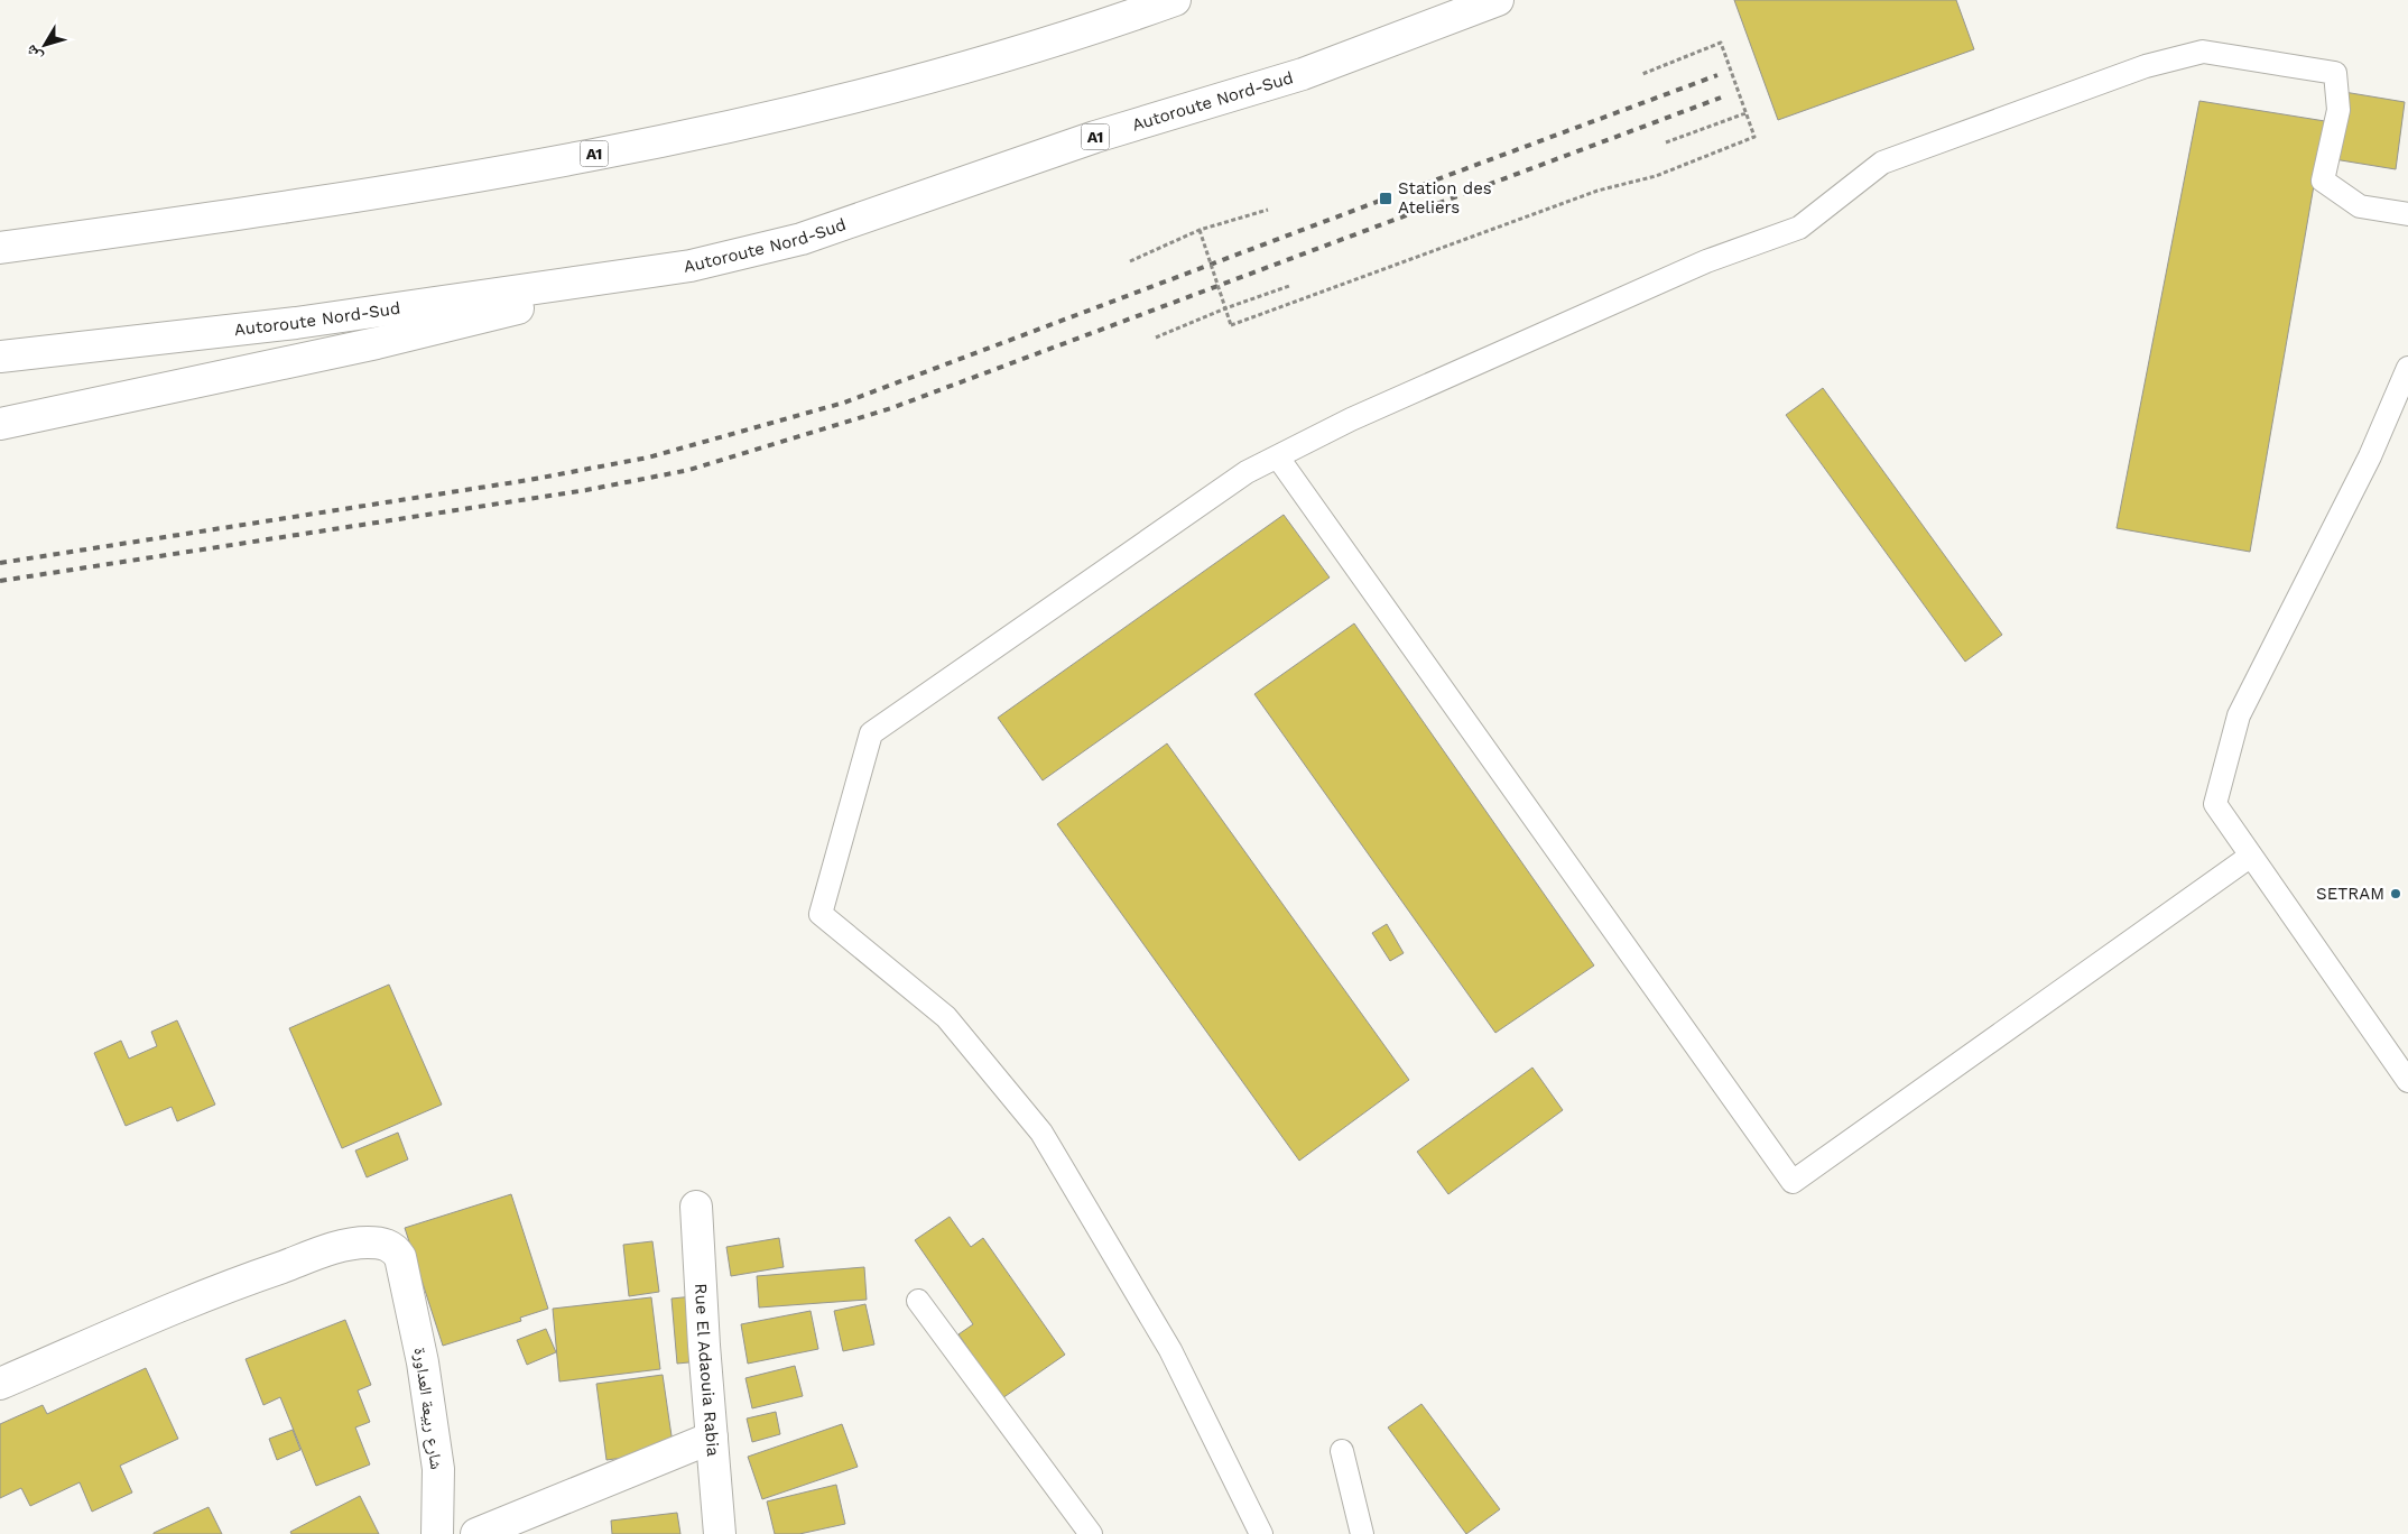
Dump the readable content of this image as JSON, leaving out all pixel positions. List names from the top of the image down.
{
  "streets": {
    "main road": [
      "Autoroute Nord-Sud",
      "A1",
      "Rue El Adaouia Rabia",
      "شارع ربيعة العداورة"
    ]
  },
  "places": {
    "transit": ["Station des Ateliers"],
    "other": ["SETRAM"]
  },
  "north": "bottom left"
}
